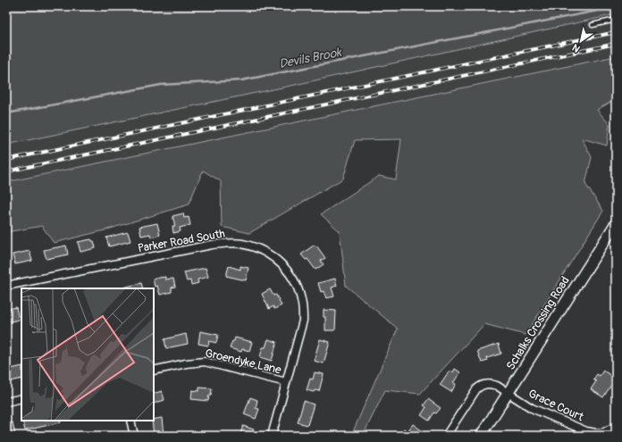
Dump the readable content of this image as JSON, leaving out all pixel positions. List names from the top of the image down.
{
  "streets": {
    "street": [
      "Parker Road South",
      "Schalks Crossing Road",
      "Groendyke Lane",
      "Grace Court"
    ]
  },
  "crossings": [
    ["Parker Road South", "Groendyke Lane"],
    ["Schalks Crossing Road", "Grace Court"]
  ],
  "water": ["Devils Brook"],
  "north": "bottom left"
}
